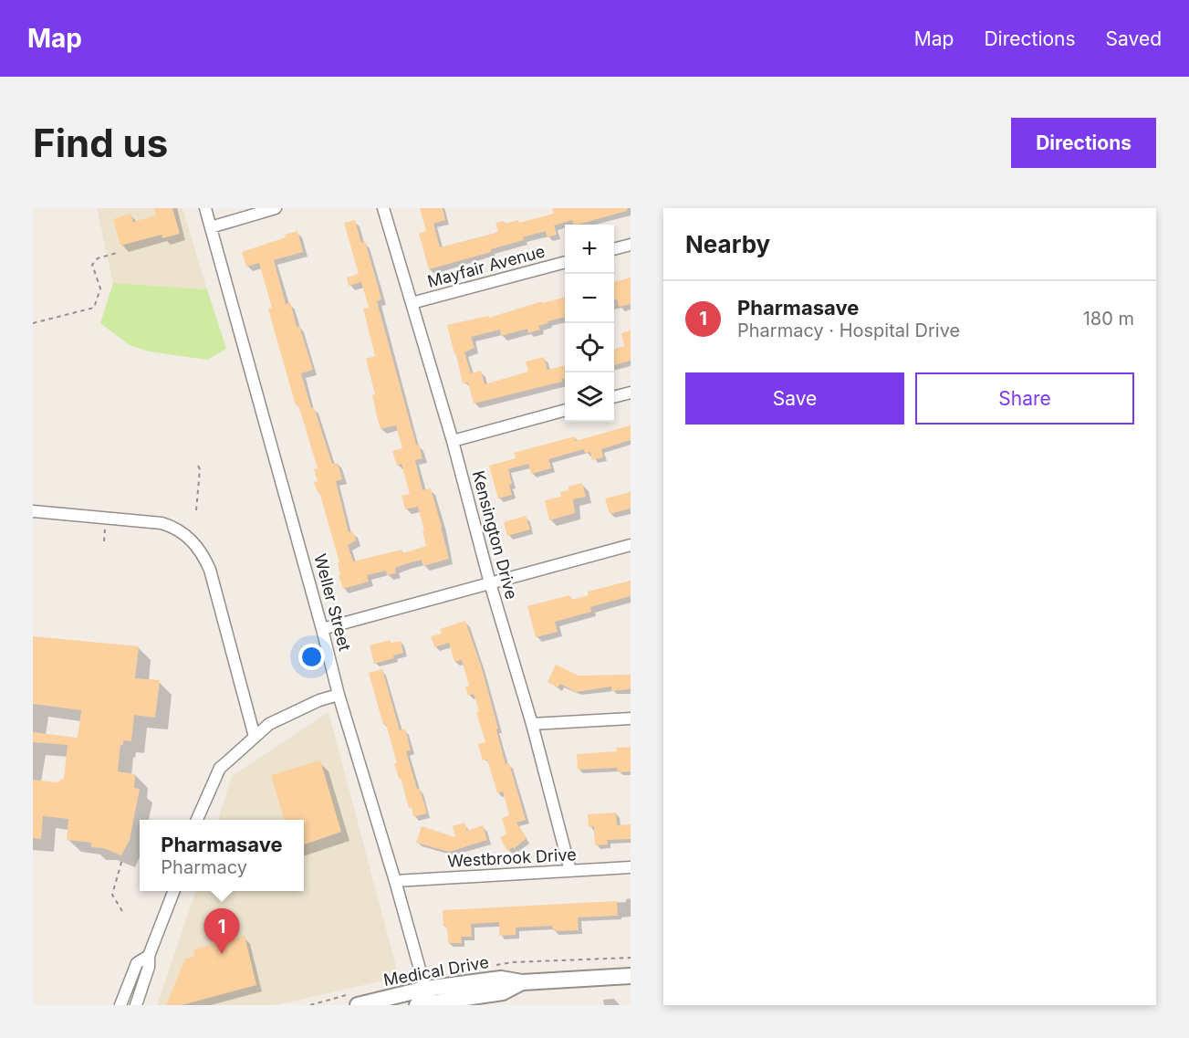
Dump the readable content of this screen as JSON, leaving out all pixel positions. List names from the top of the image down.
{
  "streets": {
    "main road": ["Medical Drive"],
    "street": [
      "Mayfair Avenue",
      "Kensington Drive",
      "Weller Street",
      "Westbrook Drive"
    ]
  },
  "crossings": [
    ["Mayfair Avenue", "Kensington Drive"],
    ["Kensington Drive", "Westbrook Drive"],
    ["Weller Street", "Westbrook Drive"],
    ["Weller Street", "Medical Drive"]
  ],
  "page": {
    "header": "Map",
    "nav": ["Map", "Directions", "Saved"],
    "buttons": [
      "Directions",
      ["Save", "Share"]
    ],
    "title": "Find us",
    "heading": "Nearby",
    "map_buttons": ["+", "−"],
    "list": [
      {
        "mark": "1",
        "name": "Pharmasave",
        "note": "Pharmacy · Hospital Drive",
        "value": "180 m"
      }
    ],
    "popup": ["Pharmasave", "Pharmacy"],
    "pins": "1"
  }
}
